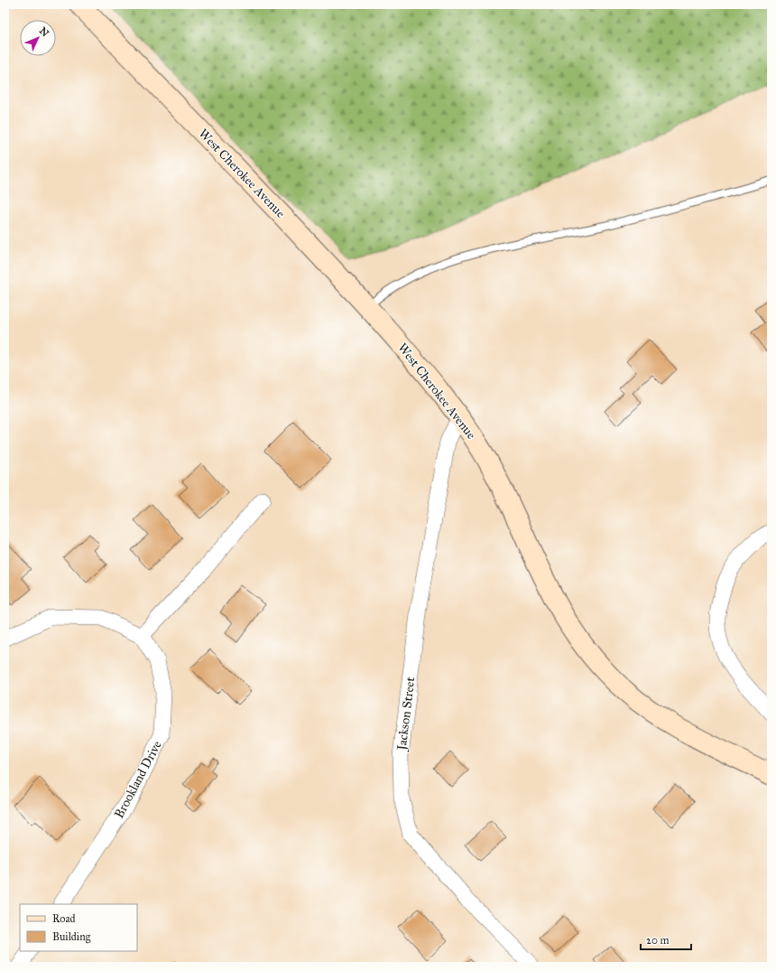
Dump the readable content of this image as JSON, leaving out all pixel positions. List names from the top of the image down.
{
  "streets": {
    "main road": ["West Cherokee Avenue"],
    "street": ["Jackson Street", "Brookland Drive"]
  },
  "crossings": [
    ["West Cherokee Avenue", "Jackson Street"]
  ],
  "legend": ["Road", "Building"],
  "scale_bar": "20 m",
  "north": "top right"
}
